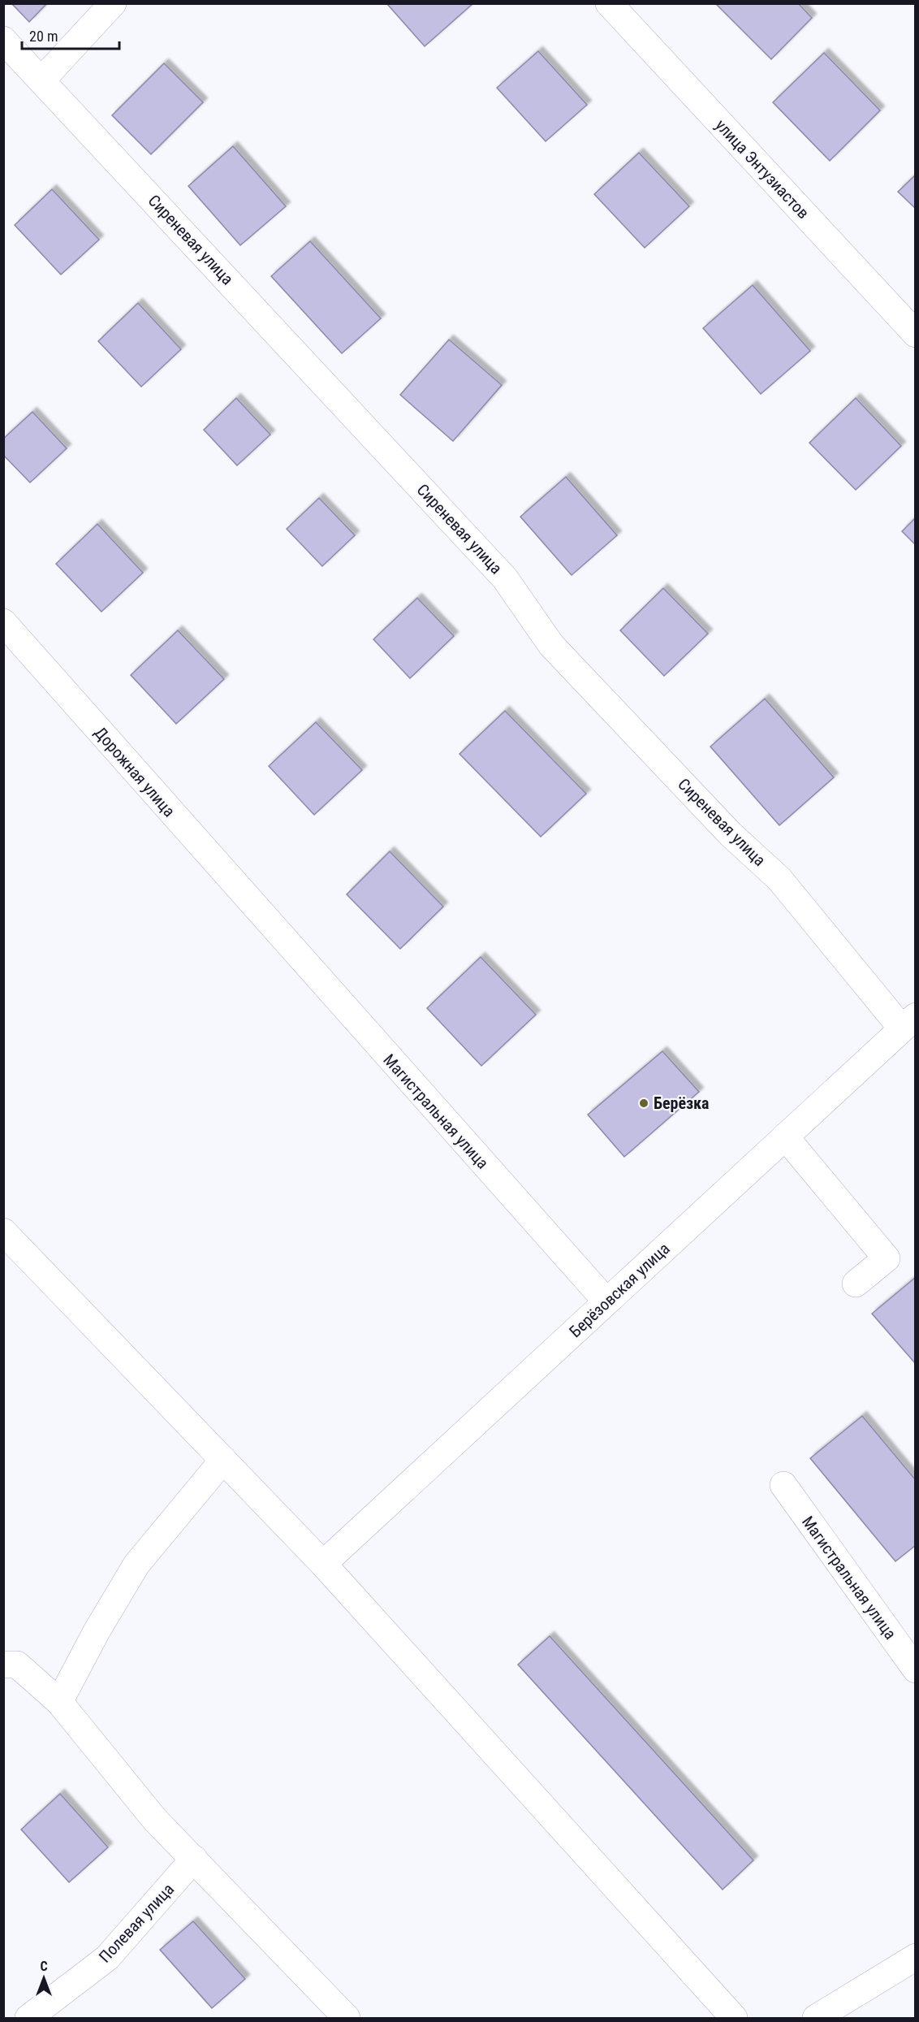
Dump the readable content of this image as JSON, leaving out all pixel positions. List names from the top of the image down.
{
  "streets": {
    "street": [
      "улица Энтузиастов",
      "Сиреневая улица",
      "Дорожная улица",
      "Магистральная улица",
      "Берёзовская улица",
      "Полевая улица"
    ]
  },
  "crossings": [
    ["Сиреневая улица", "Берёзовская улица"],
    ["Дорожная улица", "Магистральная улица"],
    ["Магистральная улица", "Берёзовская улица"]
  ],
  "places": ["Берёзка"],
  "scale_bar": "20 m",
  "north": "top"
}
